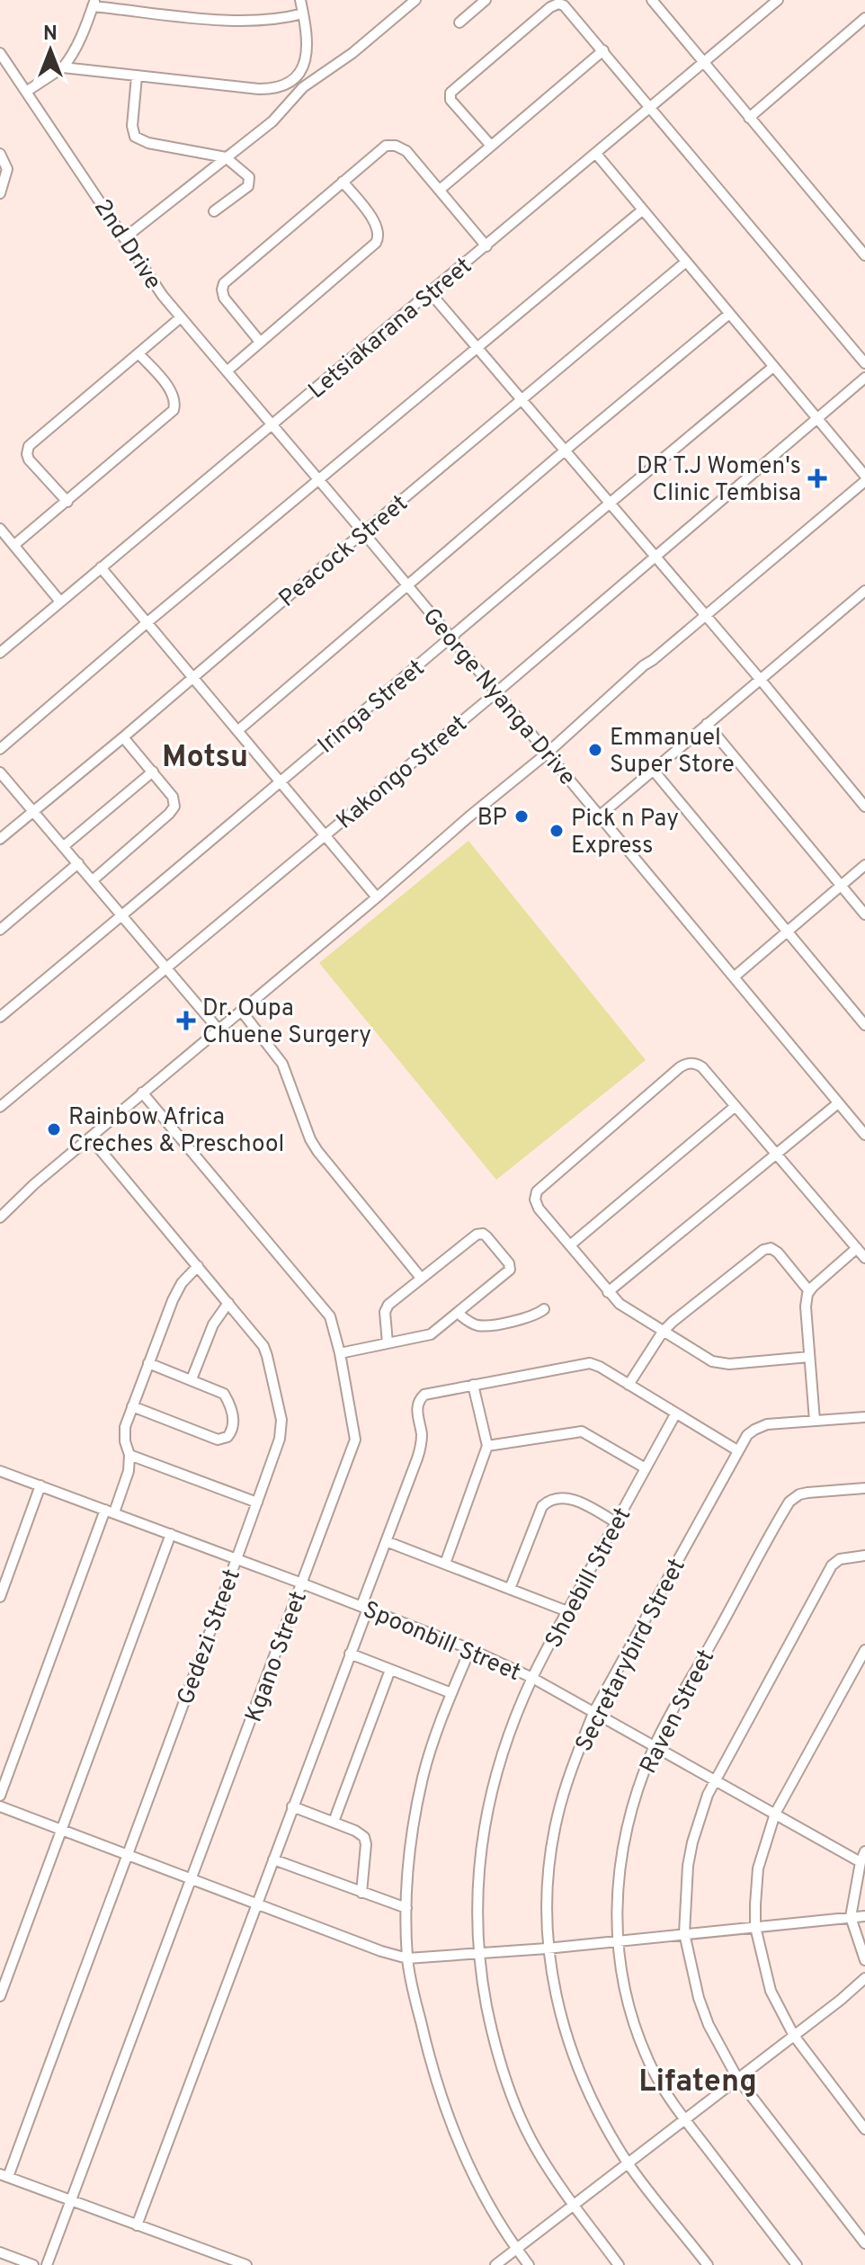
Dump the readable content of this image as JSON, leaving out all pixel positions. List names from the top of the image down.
{
  "streets": {
    "street": [
      "2nd Drive",
      "Letsiakarana Street",
      "Peacock Street",
      "George Nyanga Drive",
      "Iringa Street",
      "Kakongo Street",
      "Shoebill Street",
      "Gedezi Street",
      "Spoonbill Street",
      "Secretarybird Street",
      "Kgano Street",
      "Raven Street"
    ]
  },
  "crossings": [
    ["2nd Drive", "Letsiakarana Street"],
    ["2nd Drive", "George Nyanga Drive"],
    ["Letsiakarana Street", "George Nyanga Drive"],
    ["Peacock Street", "George Nyanga Drive"],
    ["George Nyanga Drive", "Iringa Street"],
    ["George Nyanga Drive", "Kakongo Street"],
    ["Shoebill Street", "Spoonbill Street"],
    ["Gedezi Street", "Spoonbill Street"],
    ["Spoonbill Street", "Secretarybird Street"],
    ["Spoonbill Street", "Kgano Street"],
    ["Spoonbill Street", "Raven Street"]
  ],
  "districts": ["Motsu", "Lifateng"],
  "places": {
    "health": ["DR T.J Women's Clinic Tembisa", "Dr. Oupa Chuene Surgery"],
    "other": [
      "Emmanuel Super Store",
      "BP",
      "Pick n Pay Express",
      "Rainbow Africa Creches & Preschool"
    ]
  },
  "north": "top"
}
